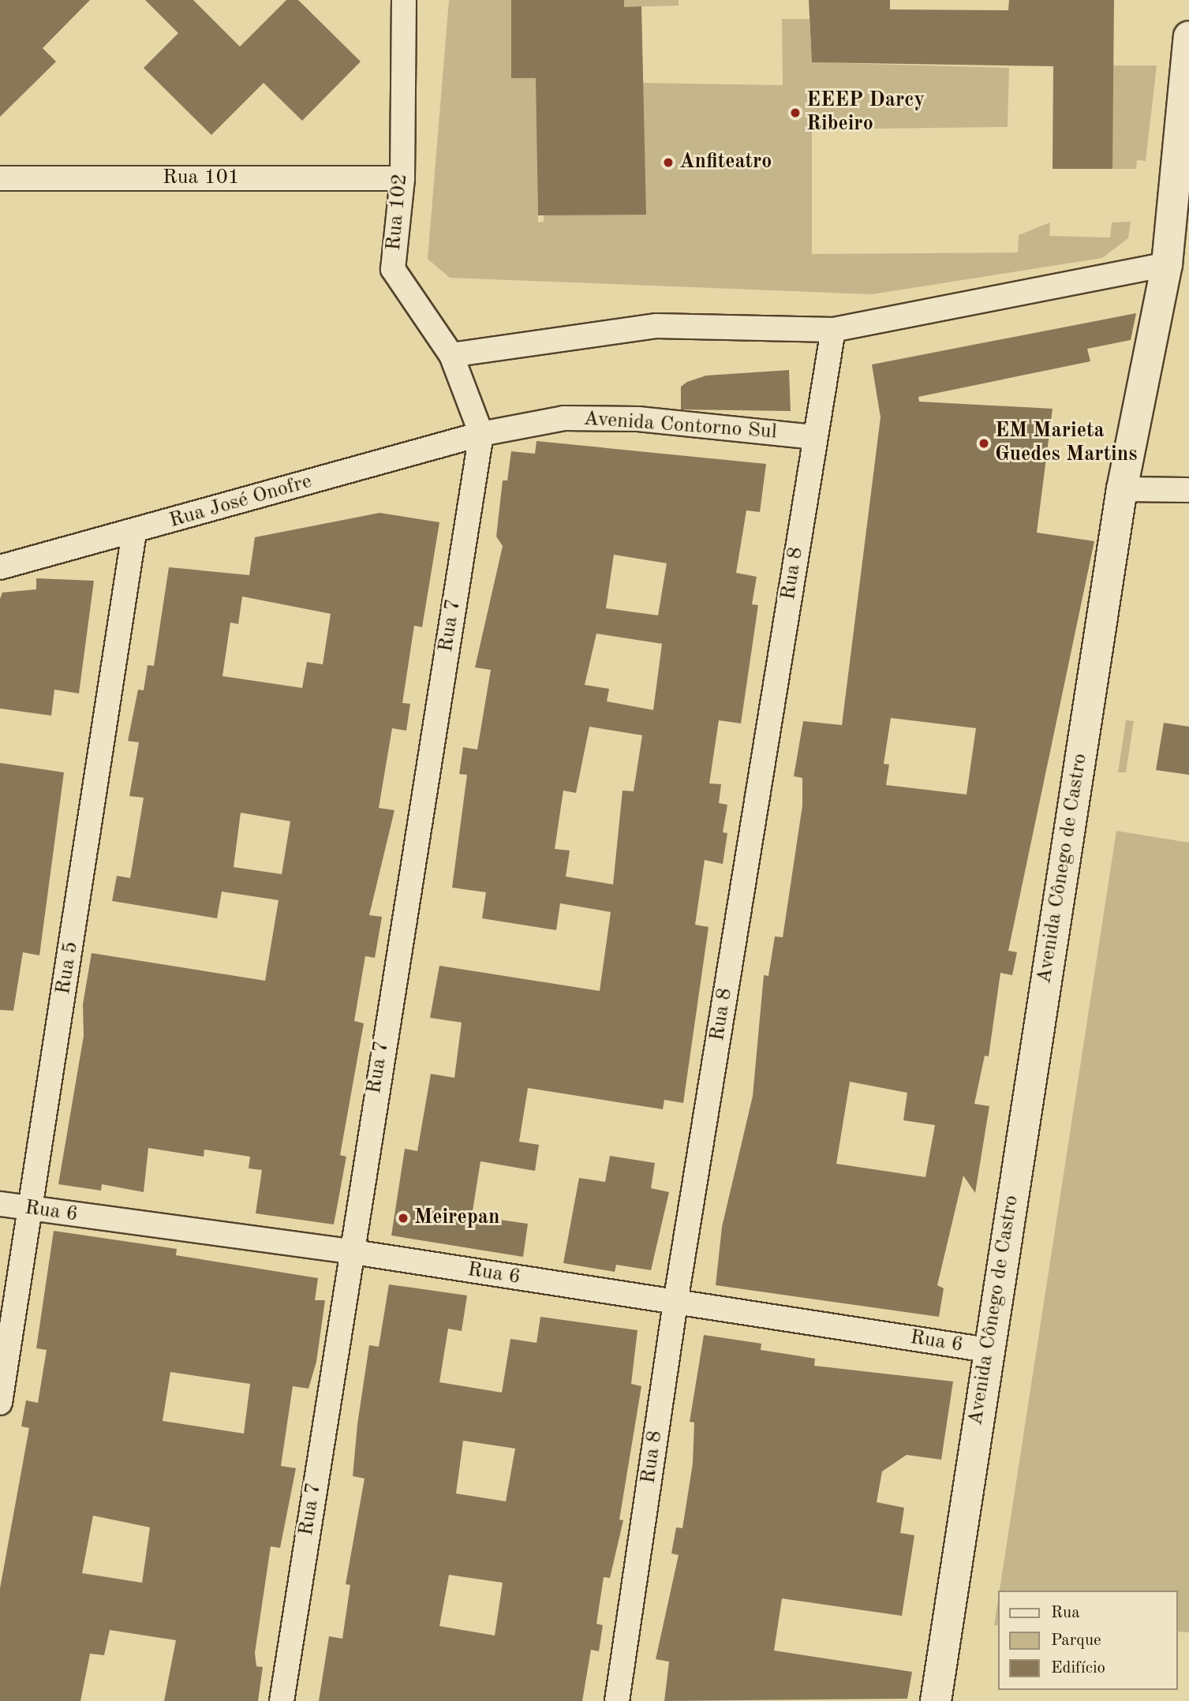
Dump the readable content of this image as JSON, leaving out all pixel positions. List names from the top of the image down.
{
  "streets": {
    "main road": ["Avenida Cônego de Castro"],
    "street": [
      "Rua 101",
      "Rua 102",
      "Avenida Contorno Sul",
      "Rua José Onofre",
      "Rua 8",
      "Rua 7",
      "Rua 5",
      "Rua 6"
    ]
  },
  "crossings": [
    ["Rua 101", "Rua 102"],
    ["Rua 102", "Avenida Contorno Sul"],
    ["Rua 102", "Rua José Onofre"],
    ["Rua 102", "Rua 7"],
    ["Avenida Contorno Sul", "Rua José Onofre"],
    ["Avenida Contorno Sul", "Rua 8"],
    ["Avenida Contorno Sul", "Rua 7"],
    ["Rua José Onofre", "Rua 7"],
    ["Rua José Onofre", "Rua 5"],
    ["Rua 8", "Rua 6"],
    ["Rua 7", "Rua 6"],
    ["Avenida Cônego de Castro", "Rua 6"],
    ["Rua 5", "Rua 6"]
  ],
  "places": [
    "EEEP Darcy Ribeiro",
    "Anfiteatro",
    "EM Marieta Guedes Martins",
    "Meirepan"
  ],
  "legend": ["Rua", "Parque", "Edifício"]
}
